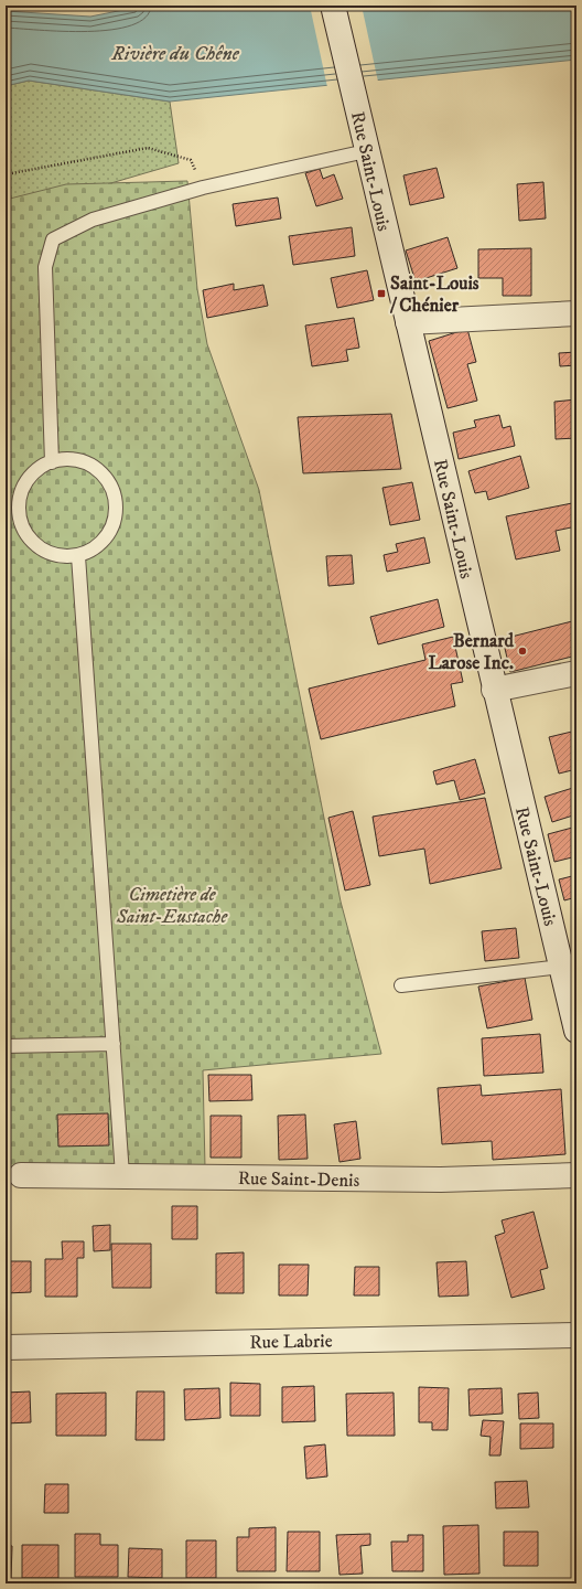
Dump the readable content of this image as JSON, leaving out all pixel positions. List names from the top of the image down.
{
  "streets": {
    "street": ["Rue Saint-Louis", "Rue Saint-Denis", "Rue Labrie"]
  },
  "water": ["Rivière du Chêne"],
  "parks": ["Cimetière de Saint-Eustache"],
  "places": {
    "transit": ["Saint-Louis / Chénier"],
    "other": ["Bernard Larose Inc."]
  }
}
